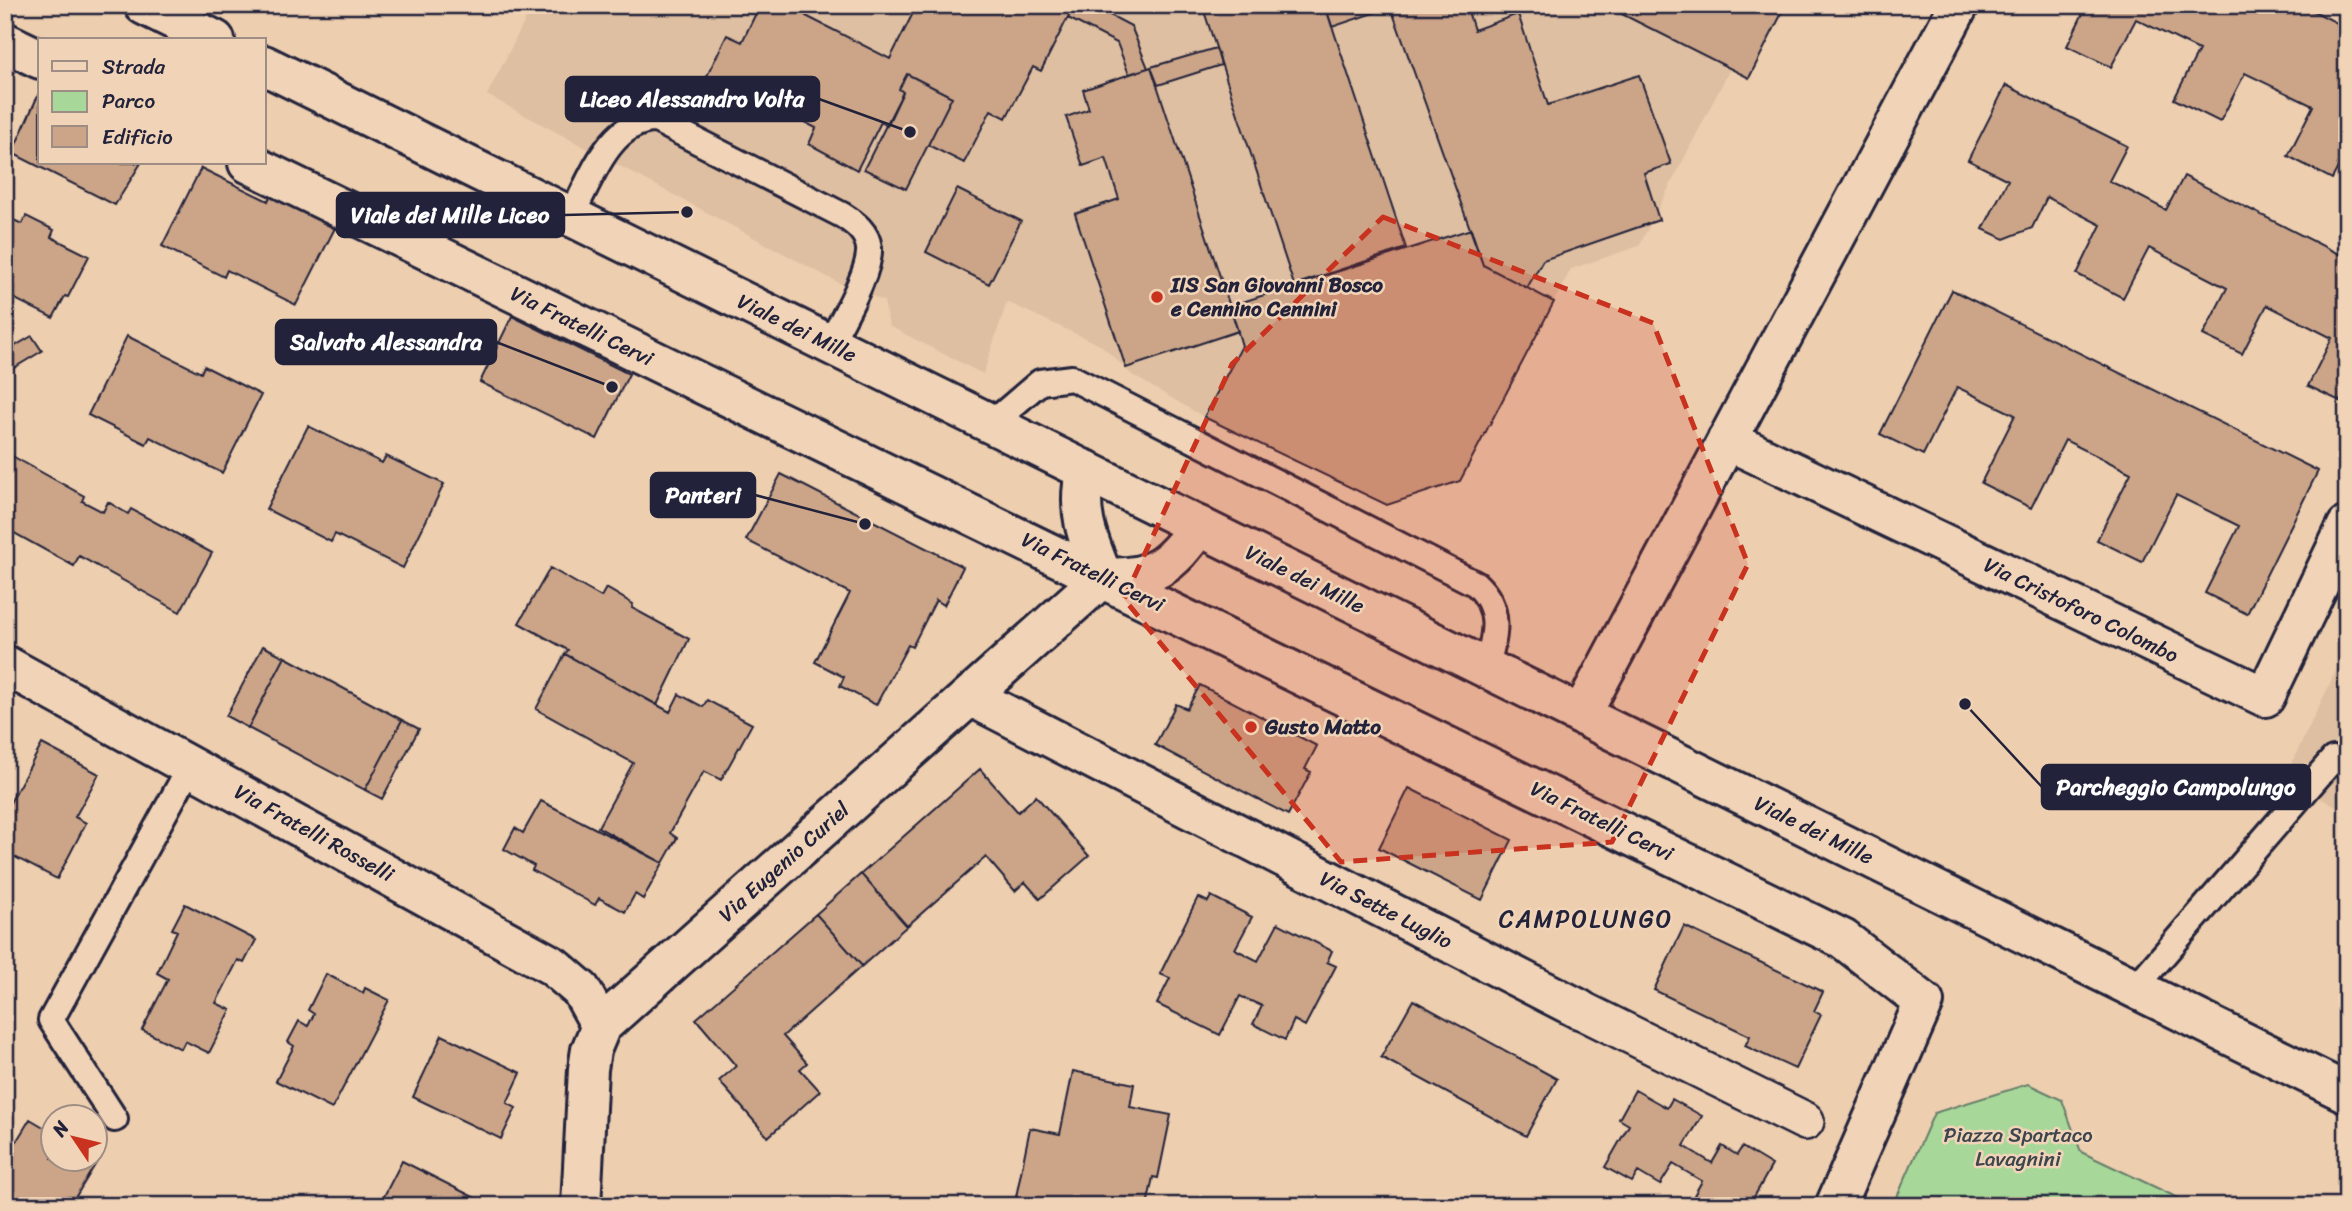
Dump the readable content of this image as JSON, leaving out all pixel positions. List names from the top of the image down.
{
  "streets": {
    "street": [
      "Via Fratelli Cervi",
      "Viale dei Mille",
      "Via Cristoforo Colombo",
      "Via Fratelli Rosselli",
      "Via Eugenio Curiel",
      "Via Sette Luglio"
    ]
  },
  "crossings": [
    ["Via Fratelli Cervi", "Via Eugenio Curiel"],
    ["Via Fratelli Rosselli", "Via Eugenio Curiel"],
    ["Via Eugenio Curiel", "Via Sette Luglio"]
  ],
  "districts": ["CAMPOLUNGO"],
  "parks": ["Piazza Spartaco Lavagnini"],
  "places": [
    "Liceo Alessandro Volta",
    "Viale dei Mille Liceo",
    "IIS San Giovanni Bosco e Cennino Cennini",
    "Salvato Alessandra",
    "Panteri",
    "Parcheggio Campolungo",
    "Gusto Matto"
  ],
  "legend": ["Strada", "Parco", "Edificio"],
  "north": "top left"
}
